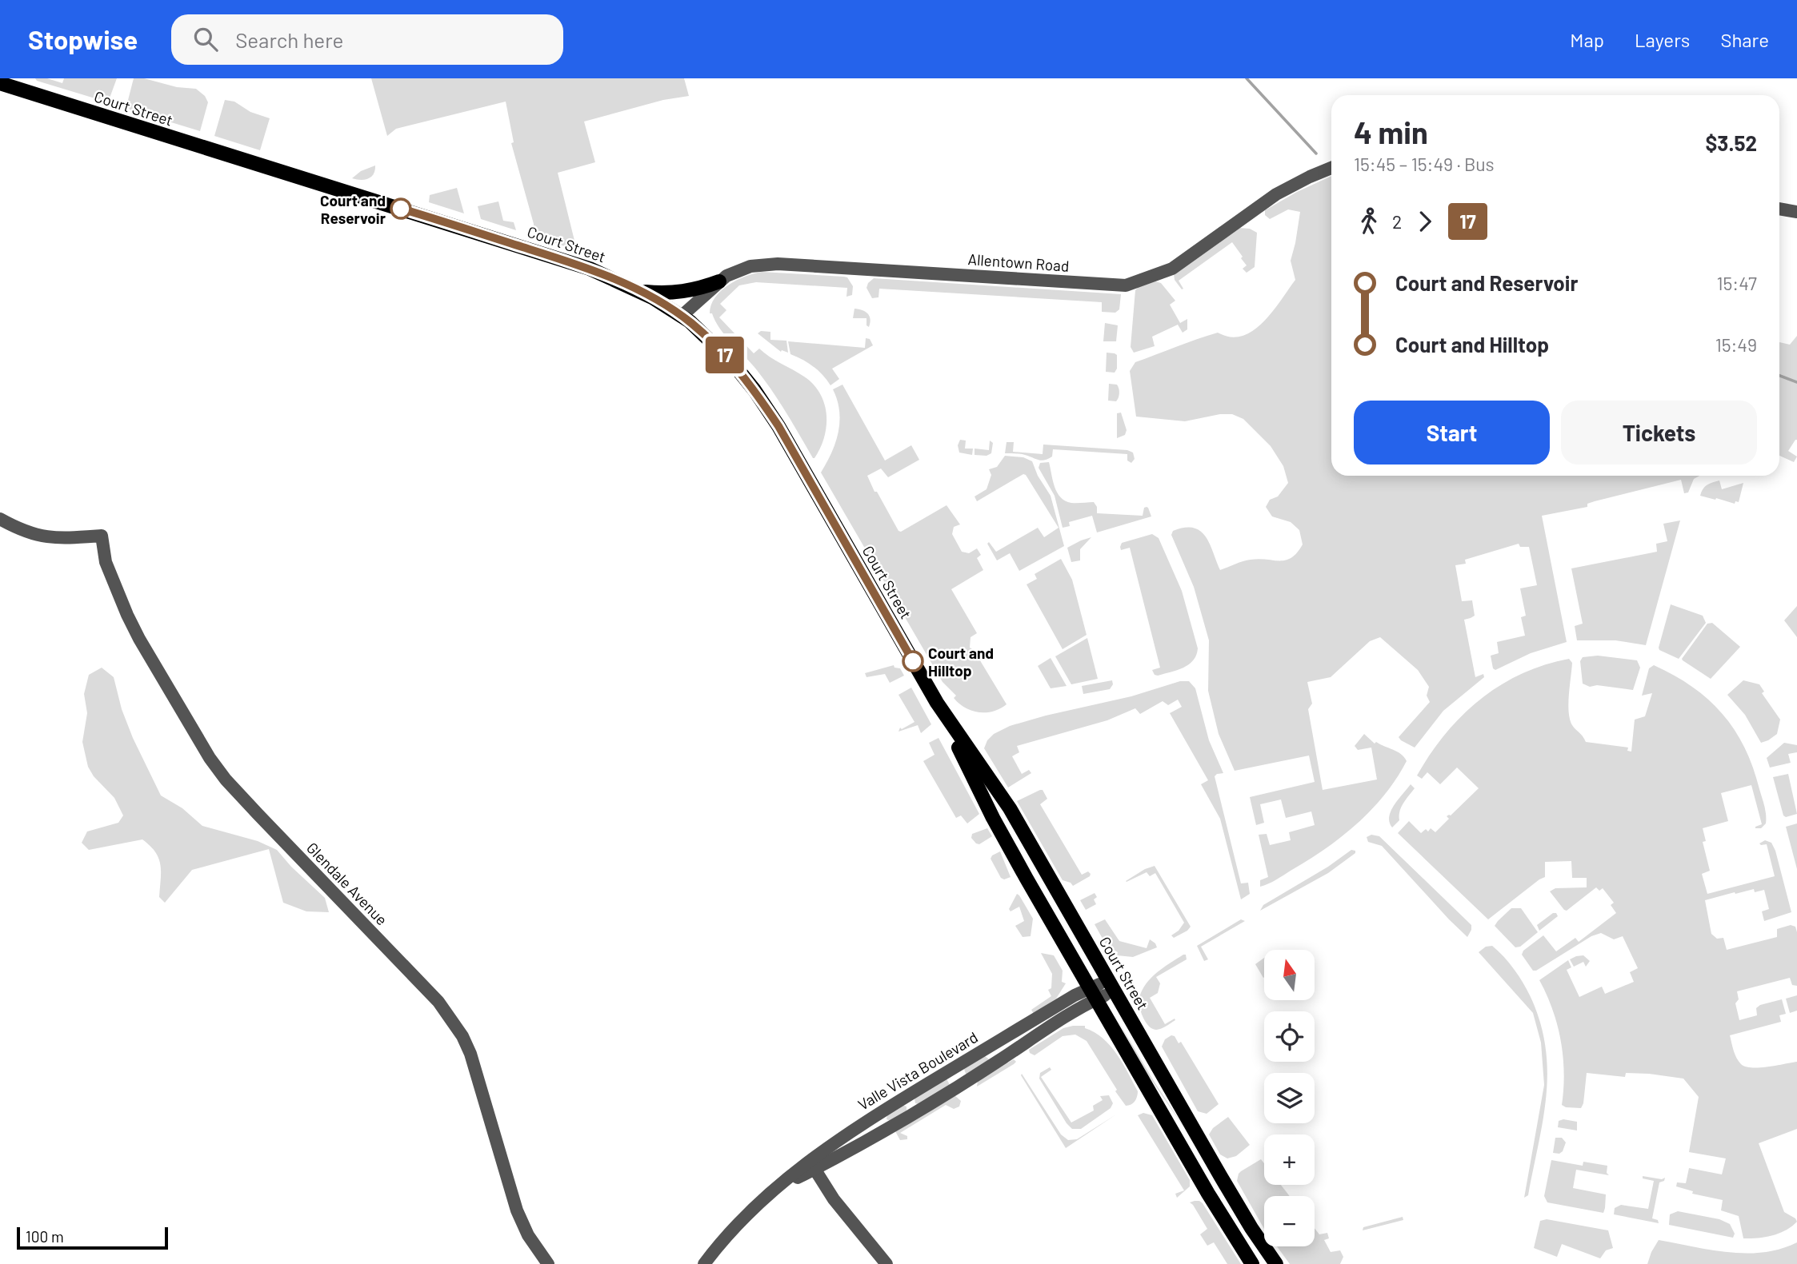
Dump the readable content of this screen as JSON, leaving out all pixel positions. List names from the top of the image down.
{
  "streets": {
    "main road": ["Court Street"],
    "street": ["Allentown Road", "Glendale Avenue", "Valle Vista Boulevard"]
  },
  "crossings": [
    ["Court Street", "Allentown Road"],
    ["Court Street", "Valle Vista Boulevard"]
  ],
  "places": ["Court and Reservoir", "Court and Hilltop"],
  "lines": ["bus line 17"],
  "scale_bar": "100 m",
  "north": "top",
  "page": {
    "header": "Stopwise",
    "search": "Search here",
    "nav": ["Map", "Layers", "Share"],
    "on_map": "17",
    "heading": ["4 min", "15:45 – 15:49 · Bus", "$3.52"],
    "legs": ["2", "17"],
    "list": [
      {
        "name": "Court and Reservoir",
        "value": "15:47"
      },
      {
        "name": "Court and Hilltop",
        "value": "15:49"
      }
    ],
    "buttons": ["Start", "Tickets"],
    "map_buttons": ["+", "−"],
    "scale": "100 m"
  }
}
